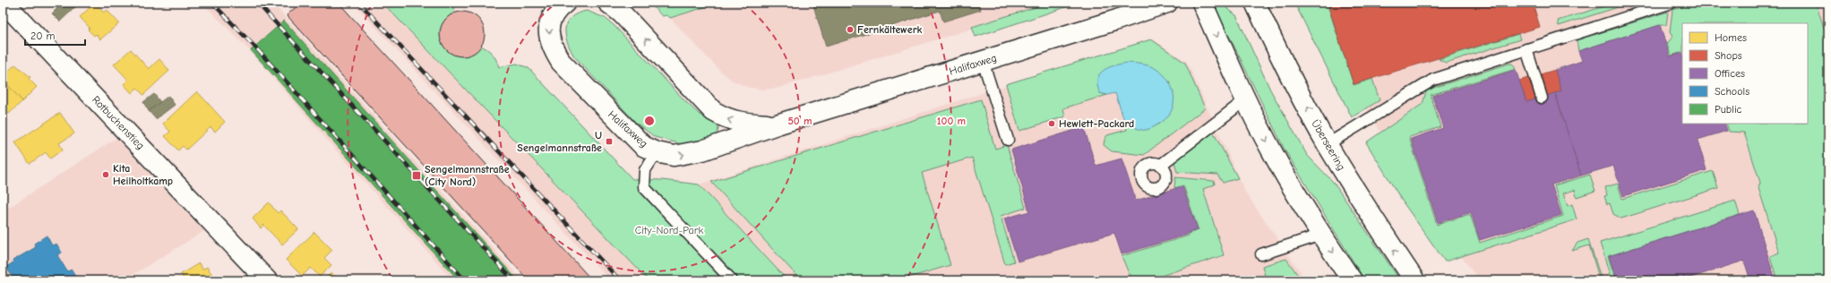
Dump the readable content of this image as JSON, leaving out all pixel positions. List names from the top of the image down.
{
  "streets": {
    "street": ["Halifaxweg", "Rotbuchenstieg", "Überseering"]
  },
  "parks": ["City-Nord-Park"],
  "places": {
    "other": ["Fernkältewerk", "Hewlett-Packard", "Kita Heilholtkamp"],
    "transit": ["U Sengelmannstraße", "Sengelmannstraße (City Nord)"]
  },
  "legend": [
    "Homes",
    "Shops",
    "Offices",
    "Schools",
    "Public"
  ],
  "scale_bar": "20 m",
  "rings": ["50 m", "100 m"]
}
